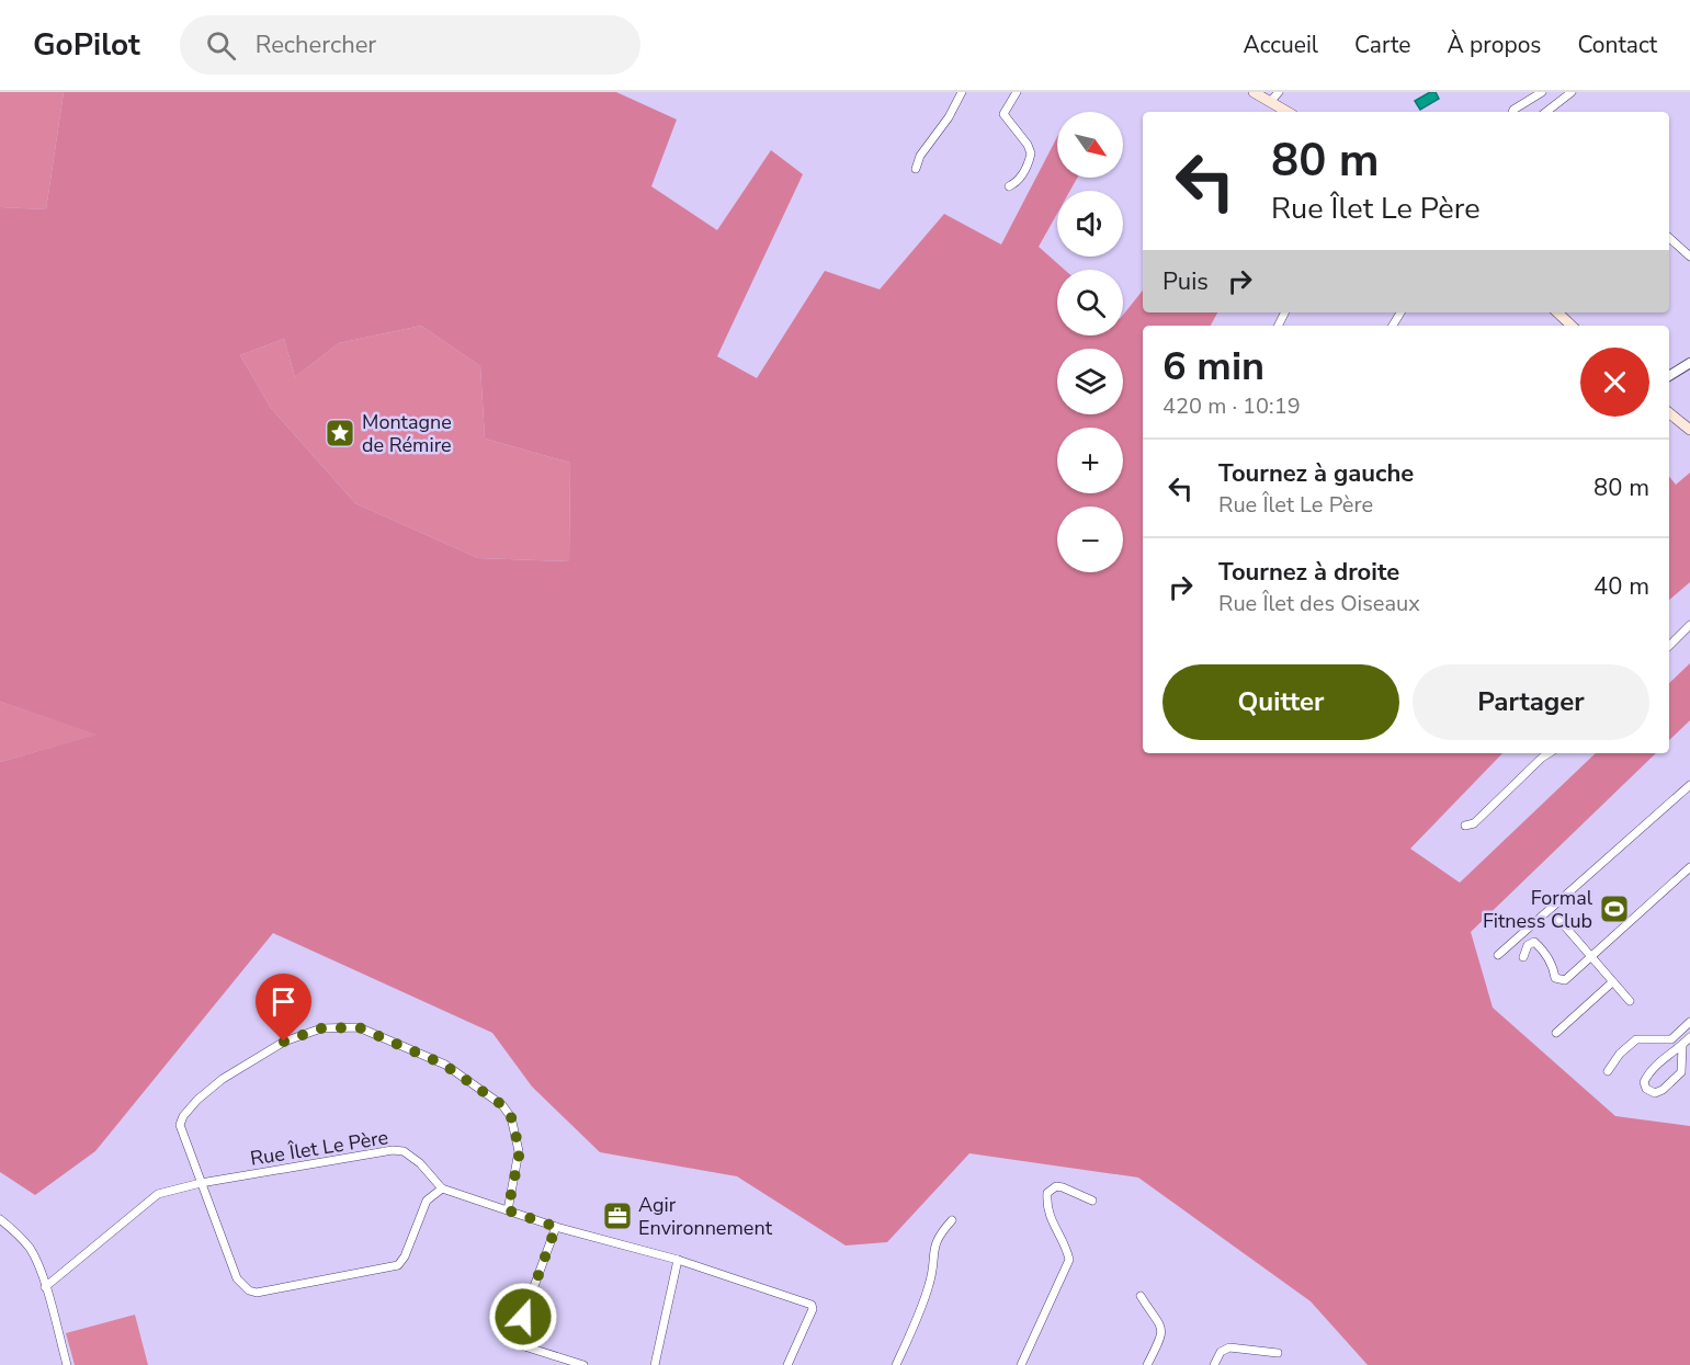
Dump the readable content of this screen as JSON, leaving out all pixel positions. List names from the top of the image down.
{
  "streets": {
    "street": ["Rue Îlet Le Père"]
  },
  "places": {
    "place": ["Montagne de Rémire"],
    "sports": ["Formal Fitness Club"],
    "office": ["Agir Environnement"]
  },
  "north": "bottom right",
  "page": {
    "header": "GoPilot",
    "search": "Rechercher",
    "nav": [
      "Accueil",
      "Carte",
      "À propos",
      "Contact"
    ],
    "map_buttons": ["+", "−"],
    "turn": ["80 m", "Rue Îlet Le Père"],
    "then": "Puis",
    "heading": ["6 min", "420 m · 10:19"],
    "list": [
      {
        "name": "Tournez à gauche",
        "note": "Rue Îlet Le Père",
        "value": "80 m"
      },
      {
        "name": "Tournez à droite",
        "note": "Rue Îlet des Oiseaux",
        "value": "40 m"
      }
    ],
    "buttons": ["Quitter", "Partager"]
  }
}
